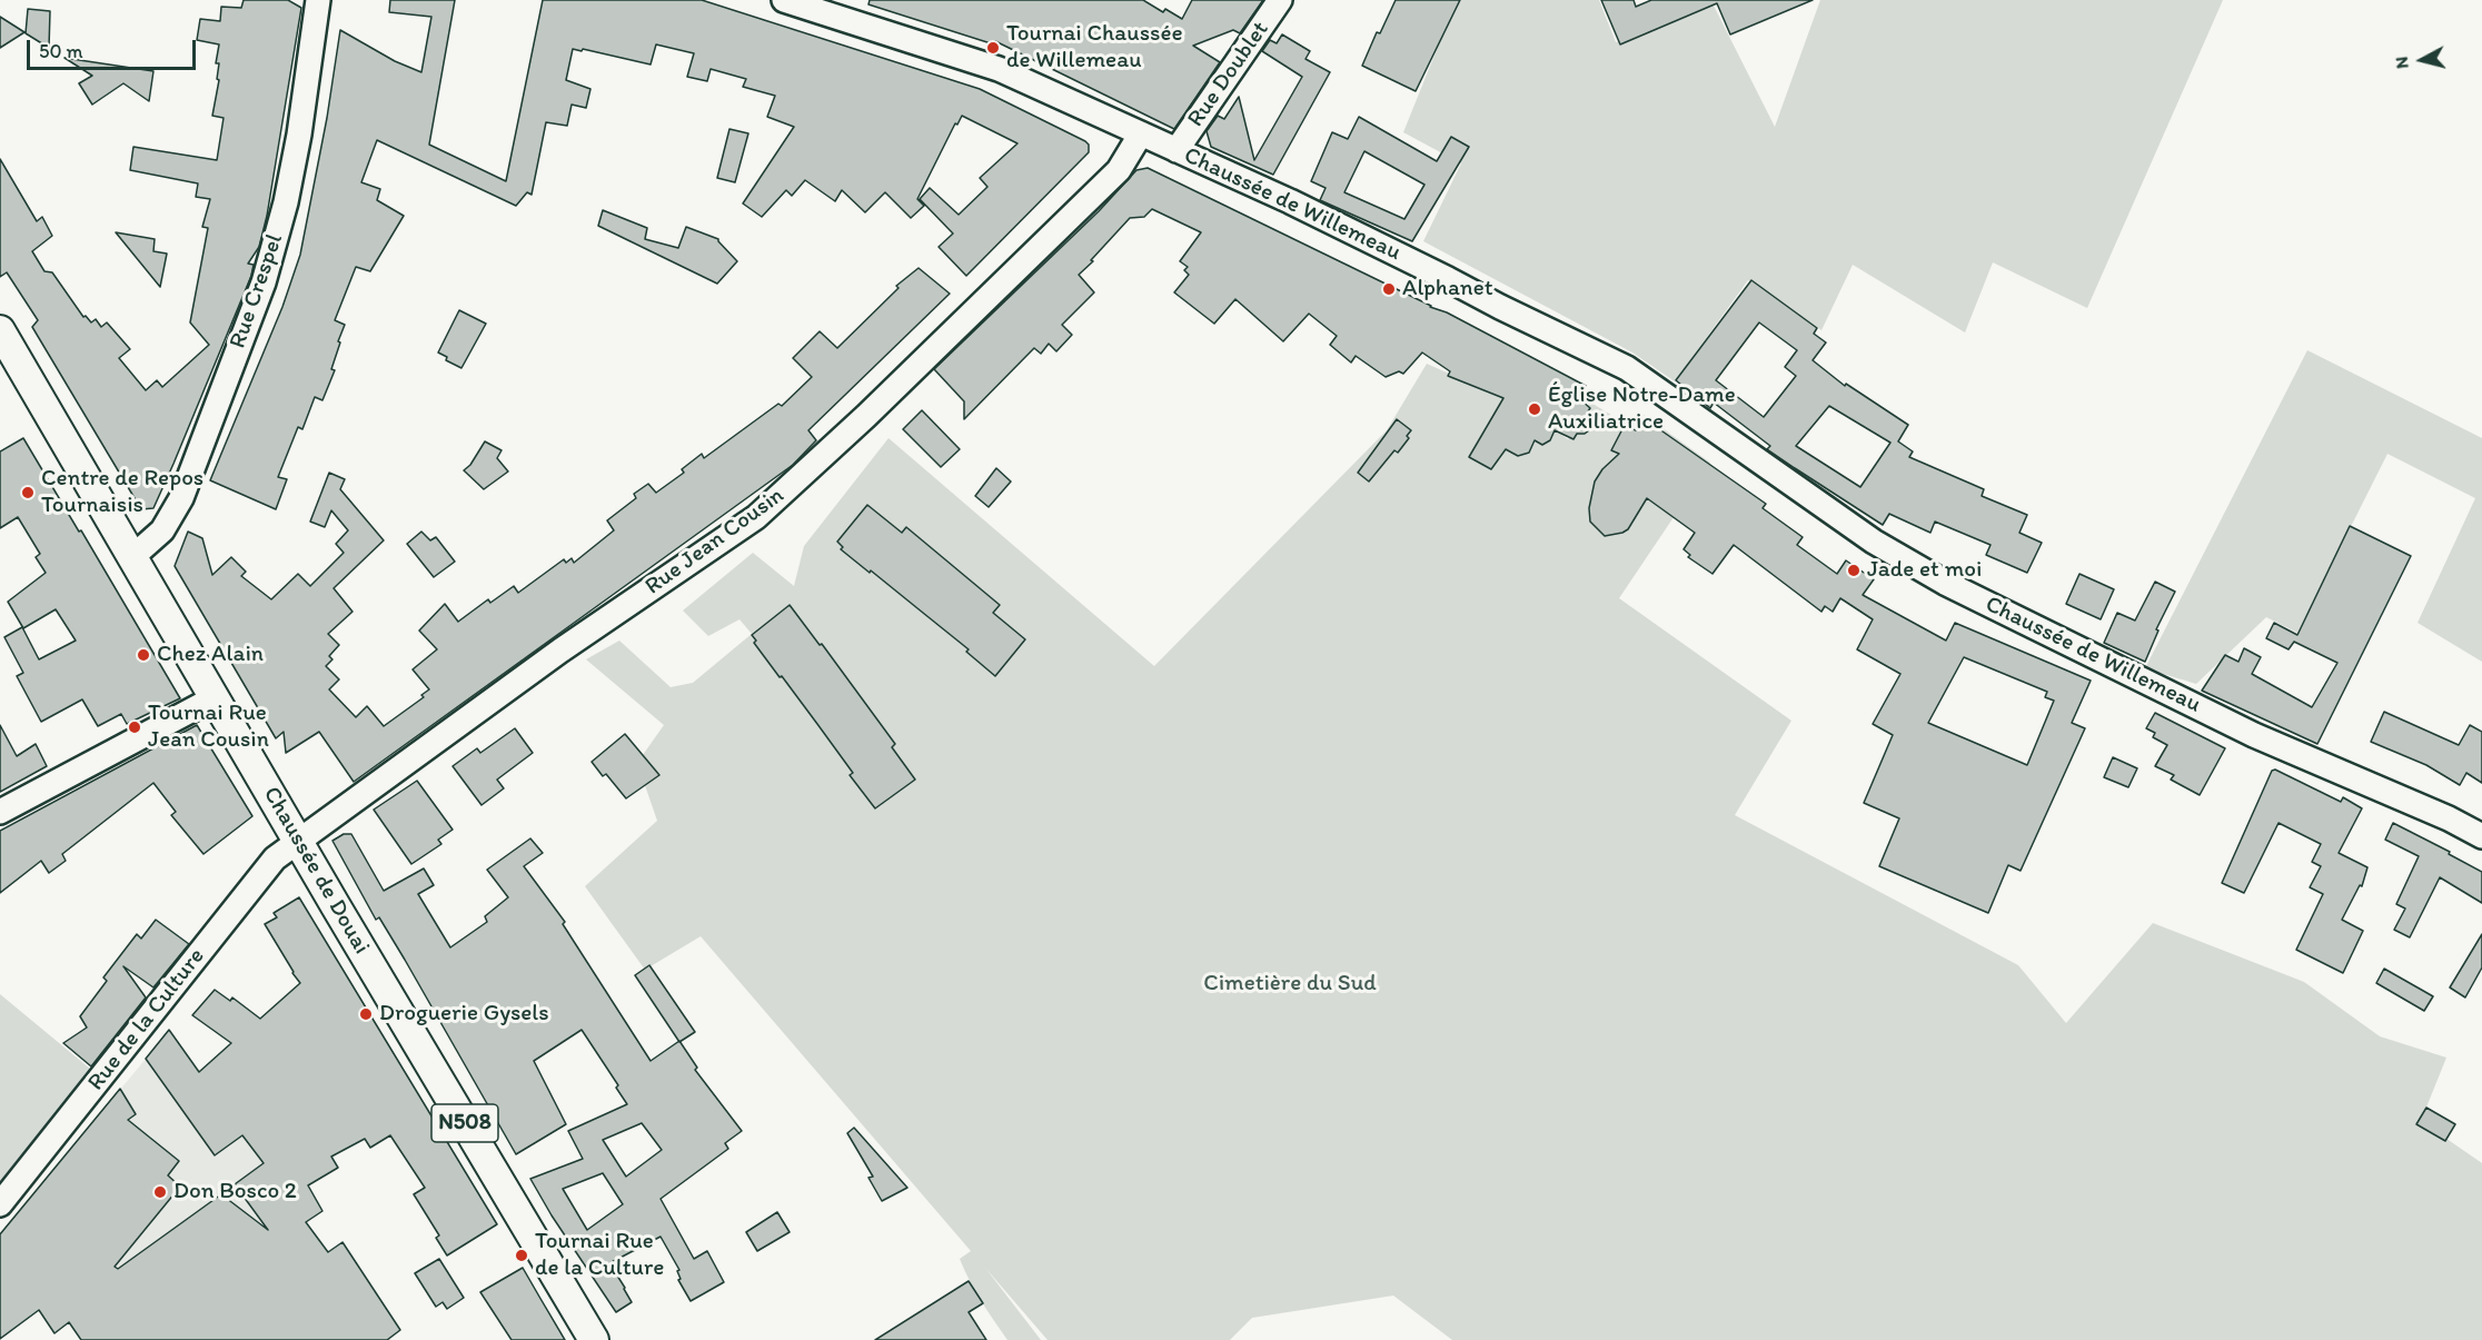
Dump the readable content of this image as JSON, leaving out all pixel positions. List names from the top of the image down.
{
  "streets": {
    "main road": ["Chaussée de Douai", "N508"],
    "street": [
      "Rue Doublet",
      "Chaussée de Willemeau",
      "Rue Crespel",
      "Rue Jean Cousin",
      "Rue de la Culture"
    ]
  },
  "crossings": [
    ["Rue Doublet", "Chaussée de Willemeau"],
    ["Chaussée de Willemeau", "Rue Jean Cousin"],
    ["Rue Crespel", "Chaussée de Douai"],
    ["Rue Jean Cousin", "Chaussée de Douai"],
    ["Rue Jean Cousin", "Rue de la Culture"],
    ["Chaussée de Douai", "Rue de la Culture"]
  ],
  "parks": ["Cimetière du Sud"],
  "places": [
    "Tournai Chaussée de Willemeau",
    "Alphanet",
    "Église Notre-Dame Auxiliatrice",
    "Centre de Repos Tournaisis",
    "Jade et moi",
    "Chez Alain",
    "Tournai Rue Jean Cousin",
    "Droguerie Gysels",
    "Don Bosco 2",
    "Tournai Rue de la Culture"
  ],
  "scale_bar": "50 m",
  "north": "left"
}
